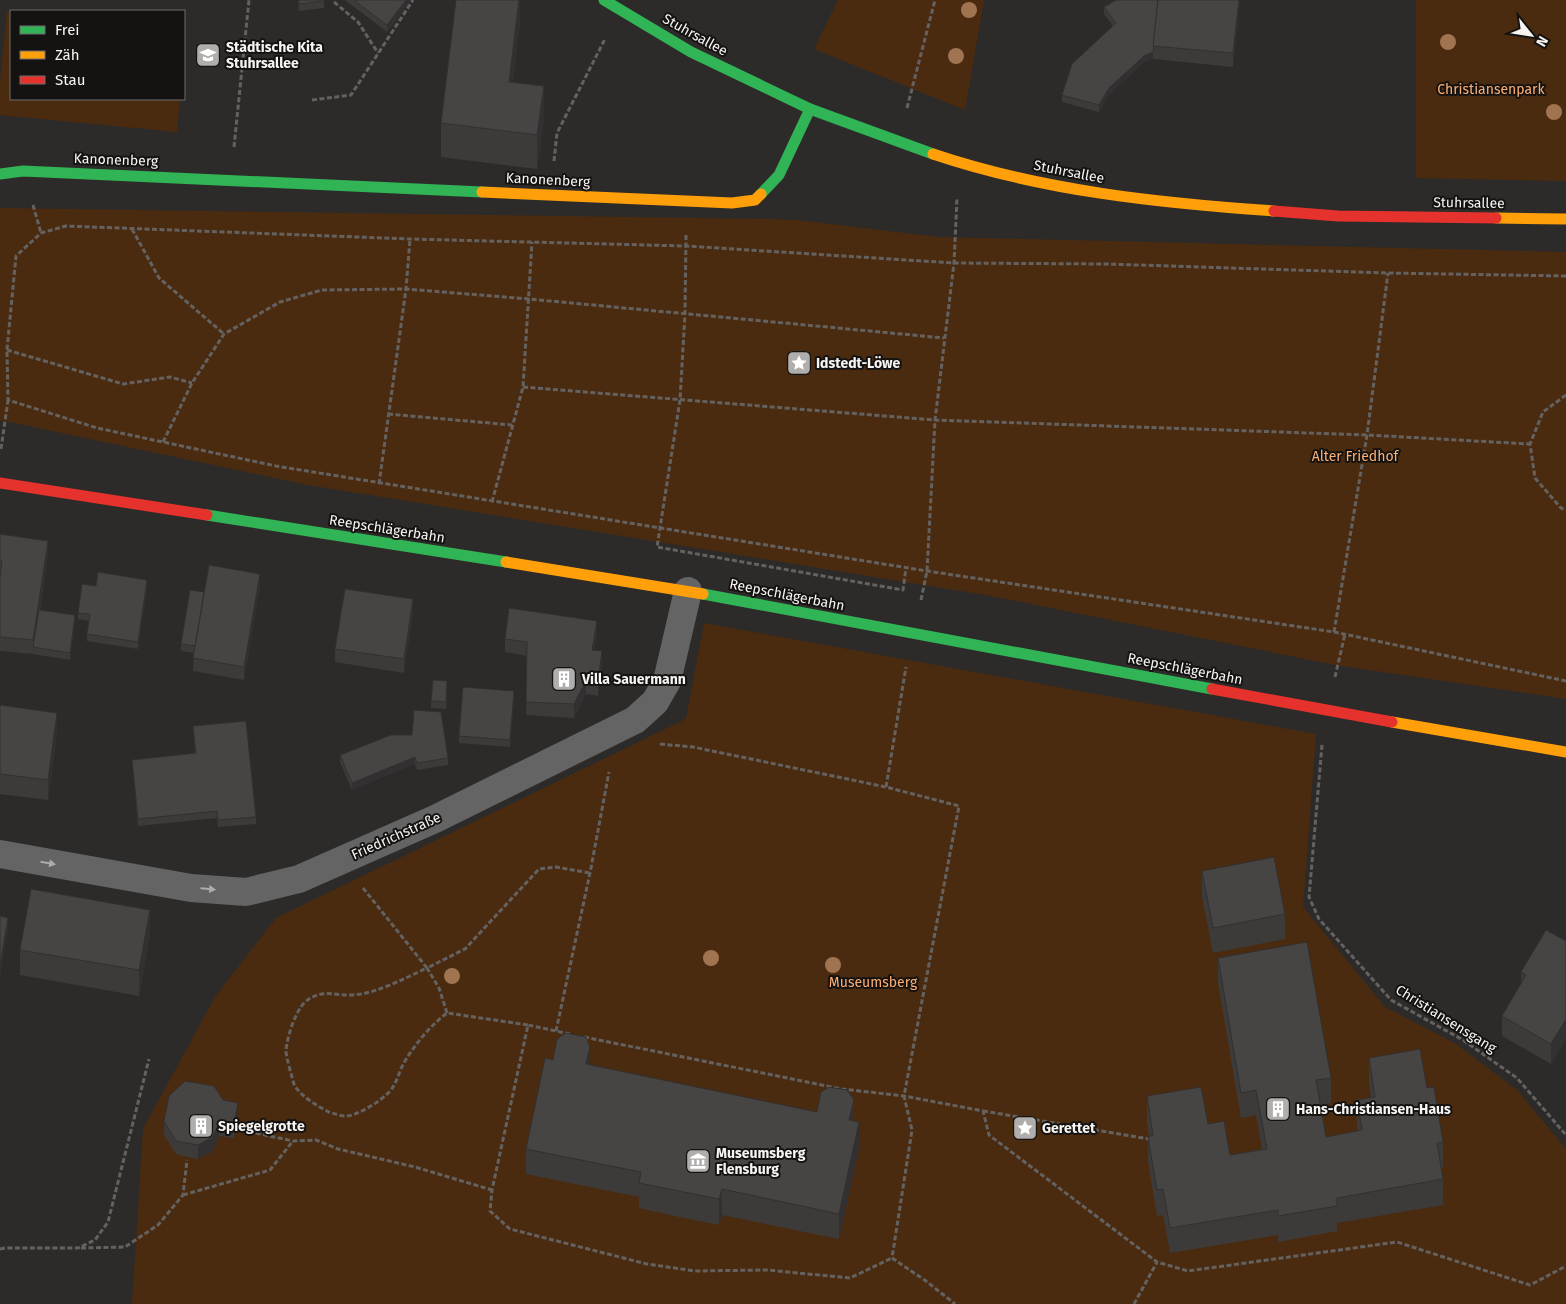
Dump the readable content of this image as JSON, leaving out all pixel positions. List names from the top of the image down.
{
  "streets": {
    "street": [
      "Stuhrsallee",
      "Kanonenberg",
      "Reepschlägerbahn",
      "Friedrichstraße"
    ],
    "path": ["Christiansensgang"]
  },
  "crossings": [
    ["Stuhrsallee", "Kanonenberg"],
    ["Reepschlägerbahn", "Friedrichstraße"],
    ["Reepschlägerbahn", "Christiansensgang"]
  ],
  "one_way": ["Friedrichstraße"],
  "parks": ["Christiansenpark", "Alter Friedhof", "Museumsberg"],
  "places": {
    "school or university": ["Städtische Kita Stuhrsallee"],
    "place": ["Idstedt-Löwe", "Gerettet"],
    "building": ["Villa Sauermann", "Hans-Christiansen-Haus", "Spiegelgrotte"],
    "museum": ["Museumsberg Flensburg"]
  },
  "legend": ["Frei", "Zäh", "Stau"],
  "north": "bottom right"
}
